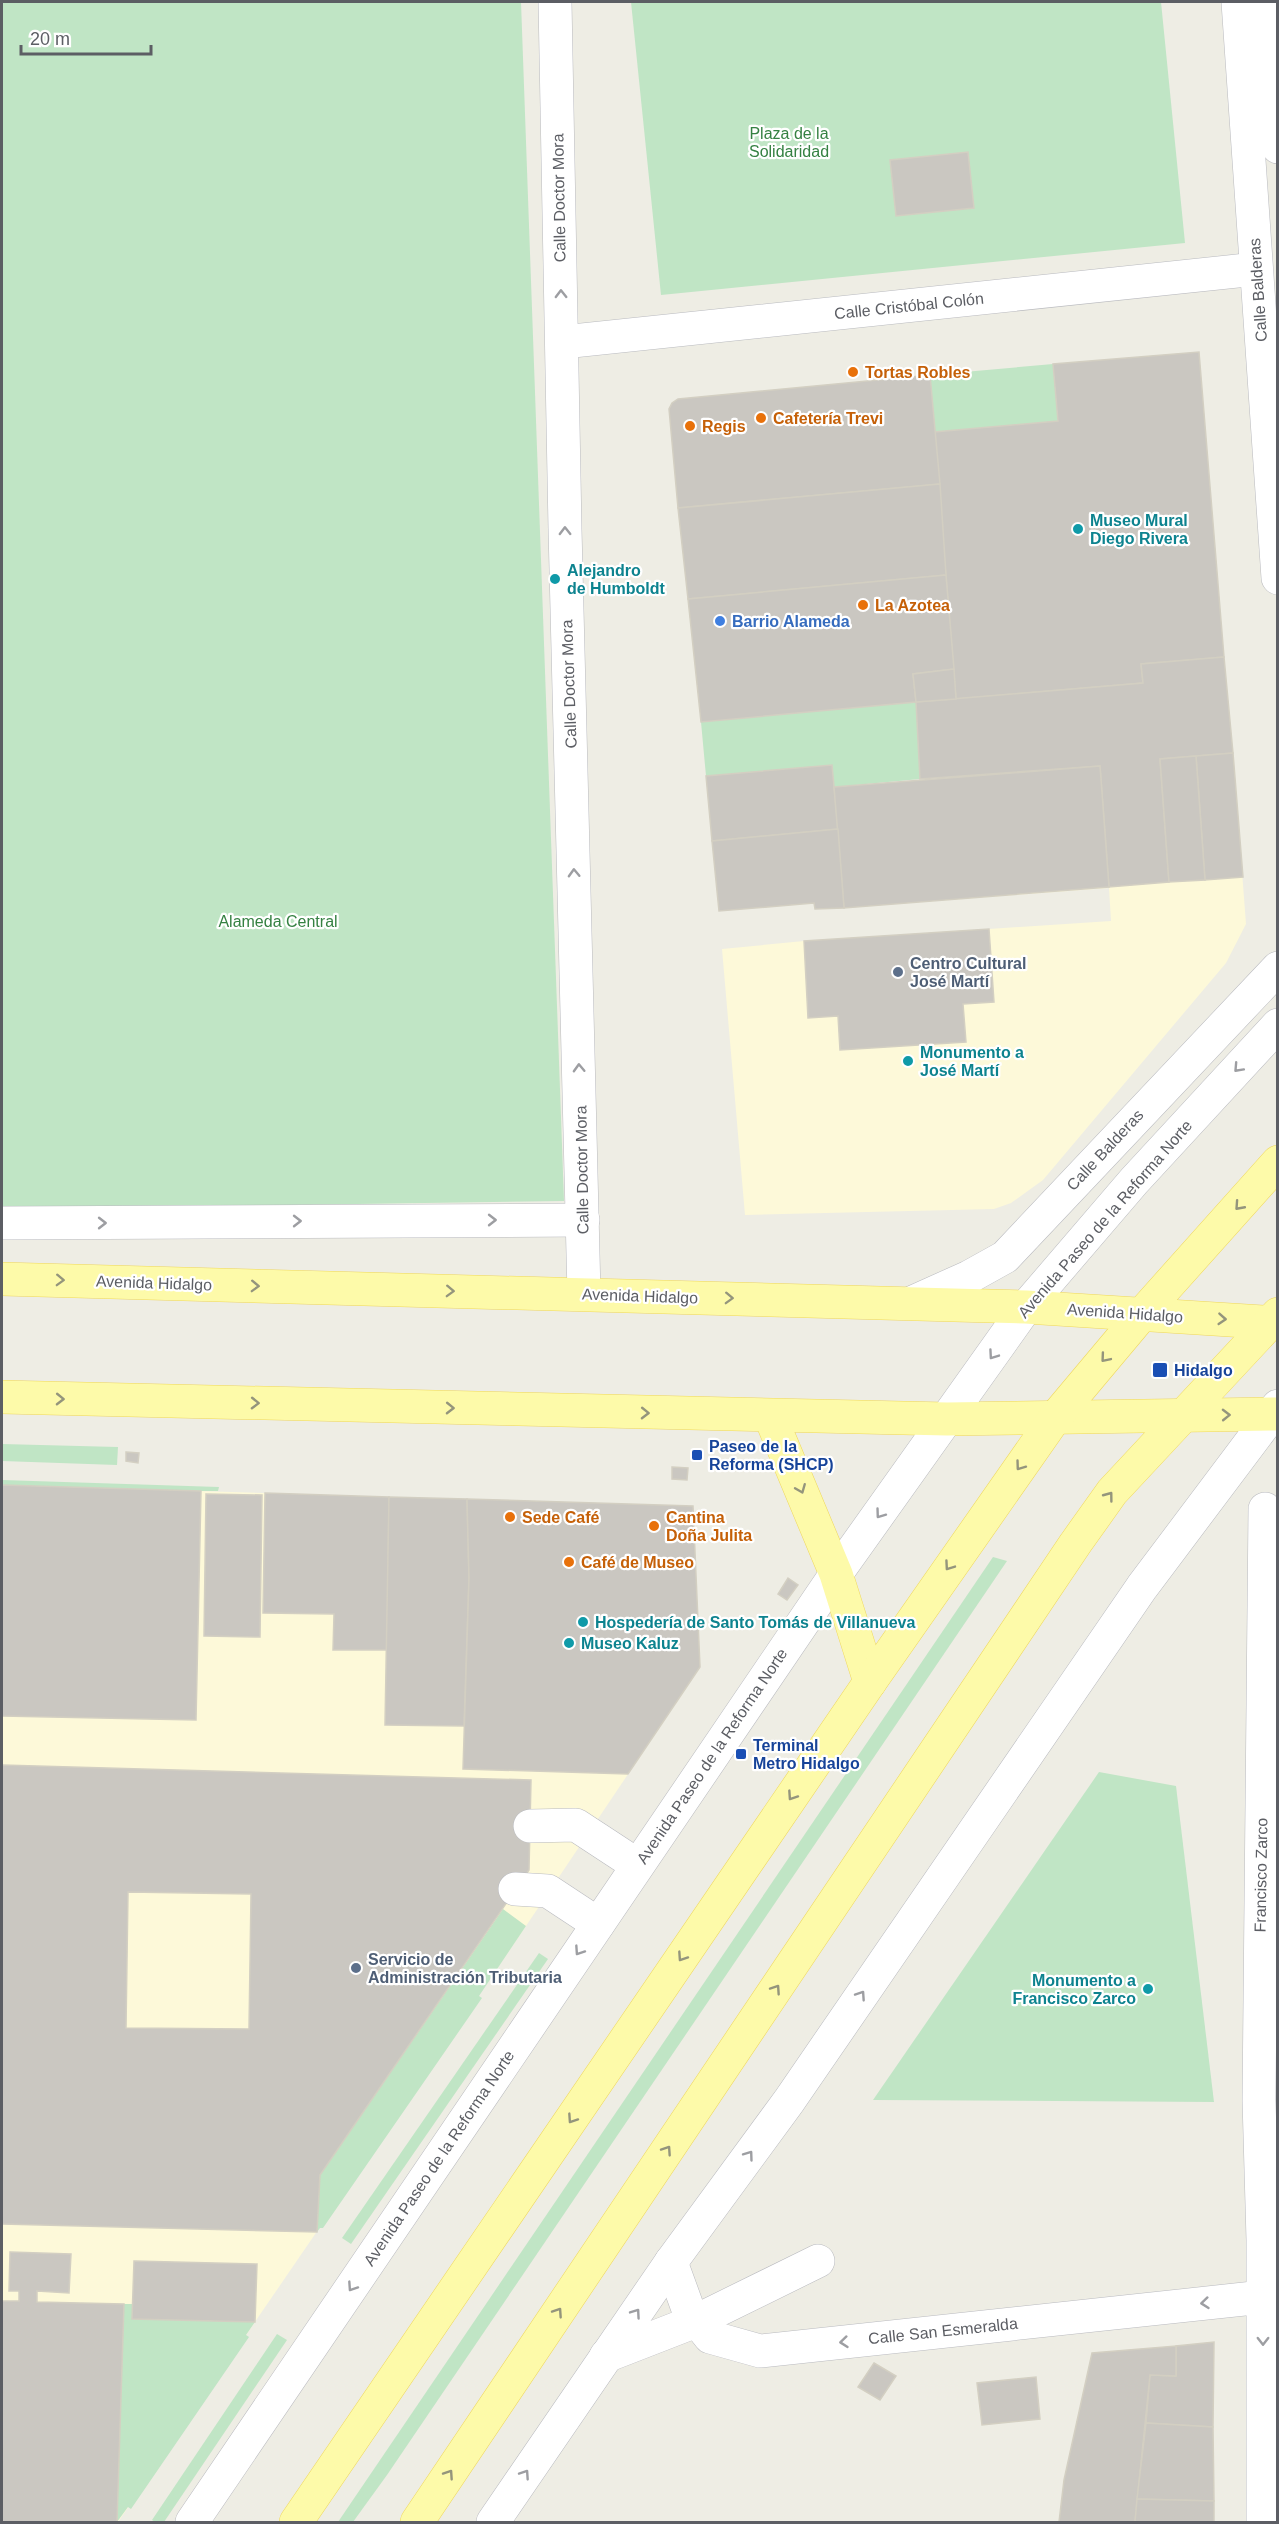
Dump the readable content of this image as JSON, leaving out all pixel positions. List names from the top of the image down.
{
  "streets": {
    "main road": ["Avenida Hidalgo"],
    "street": [
      "Calle Doctor Mora",
      "Calle Balderas",
      "Calle Cristóbal Colón",
      "Avenida Paseo de la Reforma Norte",
      "Francisco Zarco",
      "Calle San Esmeralda"
    ]
  },
  "crossings": [
    ["Calle Doctor Mora", "Calle Cristóbal Colón"],
    ["Calle Doctor Mora", "Avenida Hidalgo"],
    ["Calle Balderas", "Calle Cristóbal Colón"],
    ["Calle Balderas", "Avenida Hidalgo"],
    ["Avenida Paseo de la Reforma Norte", "Avenida Hidalgo"],
    ["Francisco Zarco", "Calle San Esmeralda"]
  ],
  "one_way": ["Calle Doctor Mora", "Calle San Esmeralda"],
  "parks": ["Plaza de la Solidaridad", "Alameda Central"],
  "places": {
    "other": [
      "Tortas Robles",
      "Cafetería Trevi",
      "Regis",
      "Museo Mural Diego Rivera",
      "Alejandro de Humboldt",
      "La Azotea",
      "Barrio Alameda",
      "Centro Cultural José Martí",
      "Monumento a José Martí",
      "Sede Café",
      "Cantina Doña Julita",
      "Café de Museo",
      "Hospedería de Santo Tomás de Villanueva",
      "Museo Kaluz",
      "Servicio de Administración Tributaria",
      "Monumento a Francisco Zarco"
    ],
    "transit": ["Hidalgo", "Paseo de la Reforma (SHCP)", "Terminal Metro Hidalgo"]
  },
  "scale_bar": "20 m"
}
